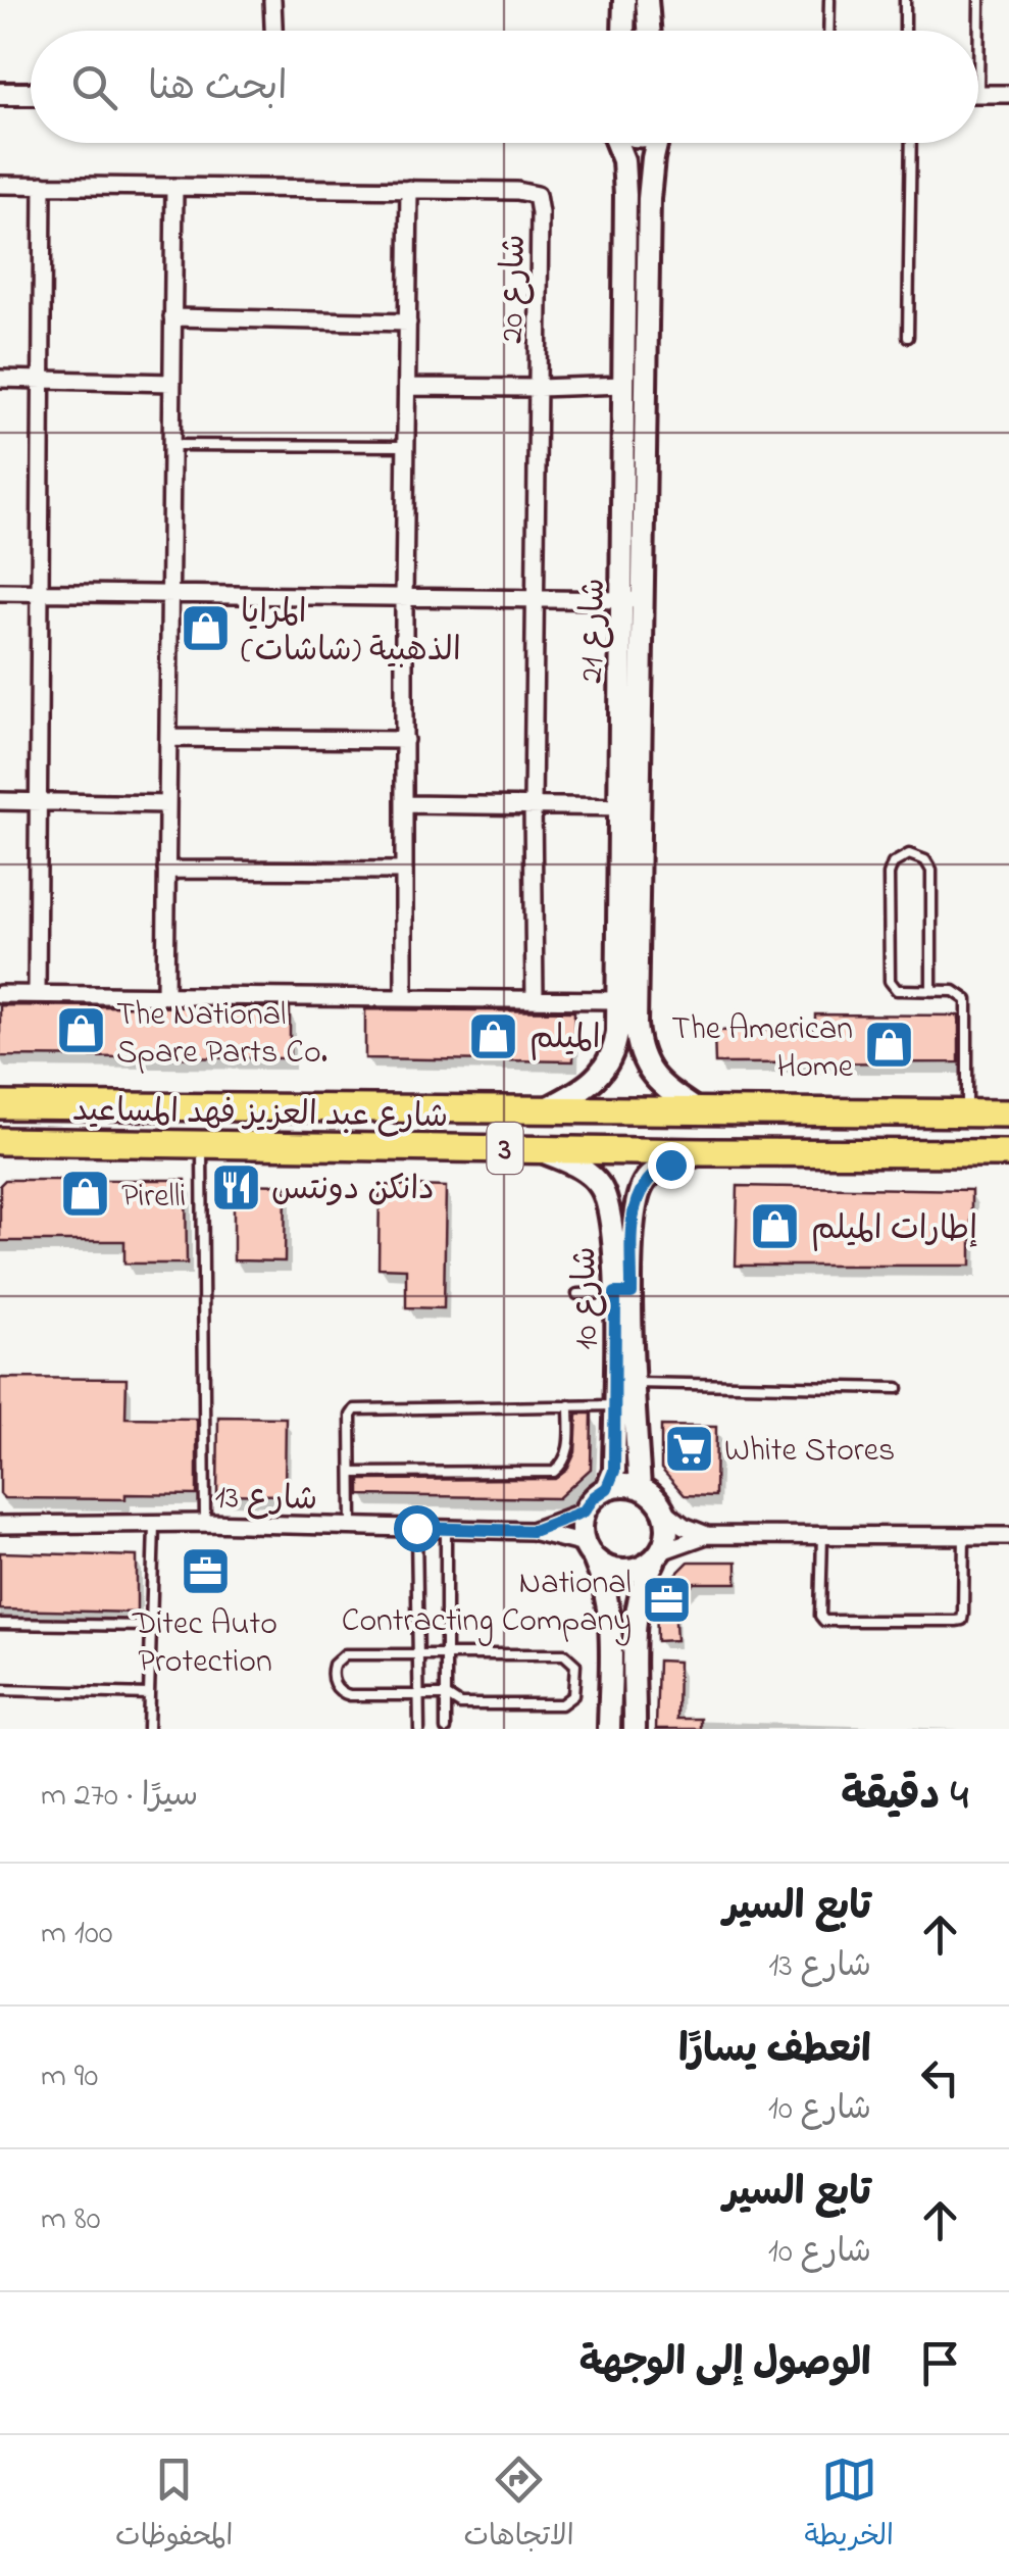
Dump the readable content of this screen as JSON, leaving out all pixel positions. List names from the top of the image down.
{
  "streets": {
    "main road": ["شارع عبد العزيز فهد المساعيد", "3"],
    "street": [
      "شارع 20",
      "شارع 21",
      "شارع 10",
      "شارع 13"
    ]
  },
  "crossings": [
    ["شارع 20", "شارع 21"],
    ["شارع 21", "شارع عبد العزيز فهد المساعيد"],
    ["شارع عبد العزيز فهد المساعيد", "شارع 10"],
    ["شارع 10", "شارع 13"]
  ],
  "places": {
    "shop": [
      "المرايا الذهبية (شاشات)",
      "The National Spare Parts Co.",
      "الميلم",
      "The American Home",
      "Pirelli",
      "إطارات الميلم"
    ],
    "restaurant": ["دانكن دونتس"],
    "supermarket": ["White Stores"],
    "office": ["Ditec Auto Protection", "National Contracting Company"]
  },
  "page": {
    "search": "ابحث هنا",
    "heading": ["4 دقيقة", "سيرًا · 270 m"],
    "list": [
      ["تابع السير", "شارع 13", "100 m"],
      ["انعطف يسارًا", "شارع 10", "90 m"],
      ["تابع السير", "شارع 10", "80 m"],
      "الوصول إلى الوجهة"
    ],
    "nav": ["الخريطة", "الاتجاهات", "المحفوظات"]
  }
}
